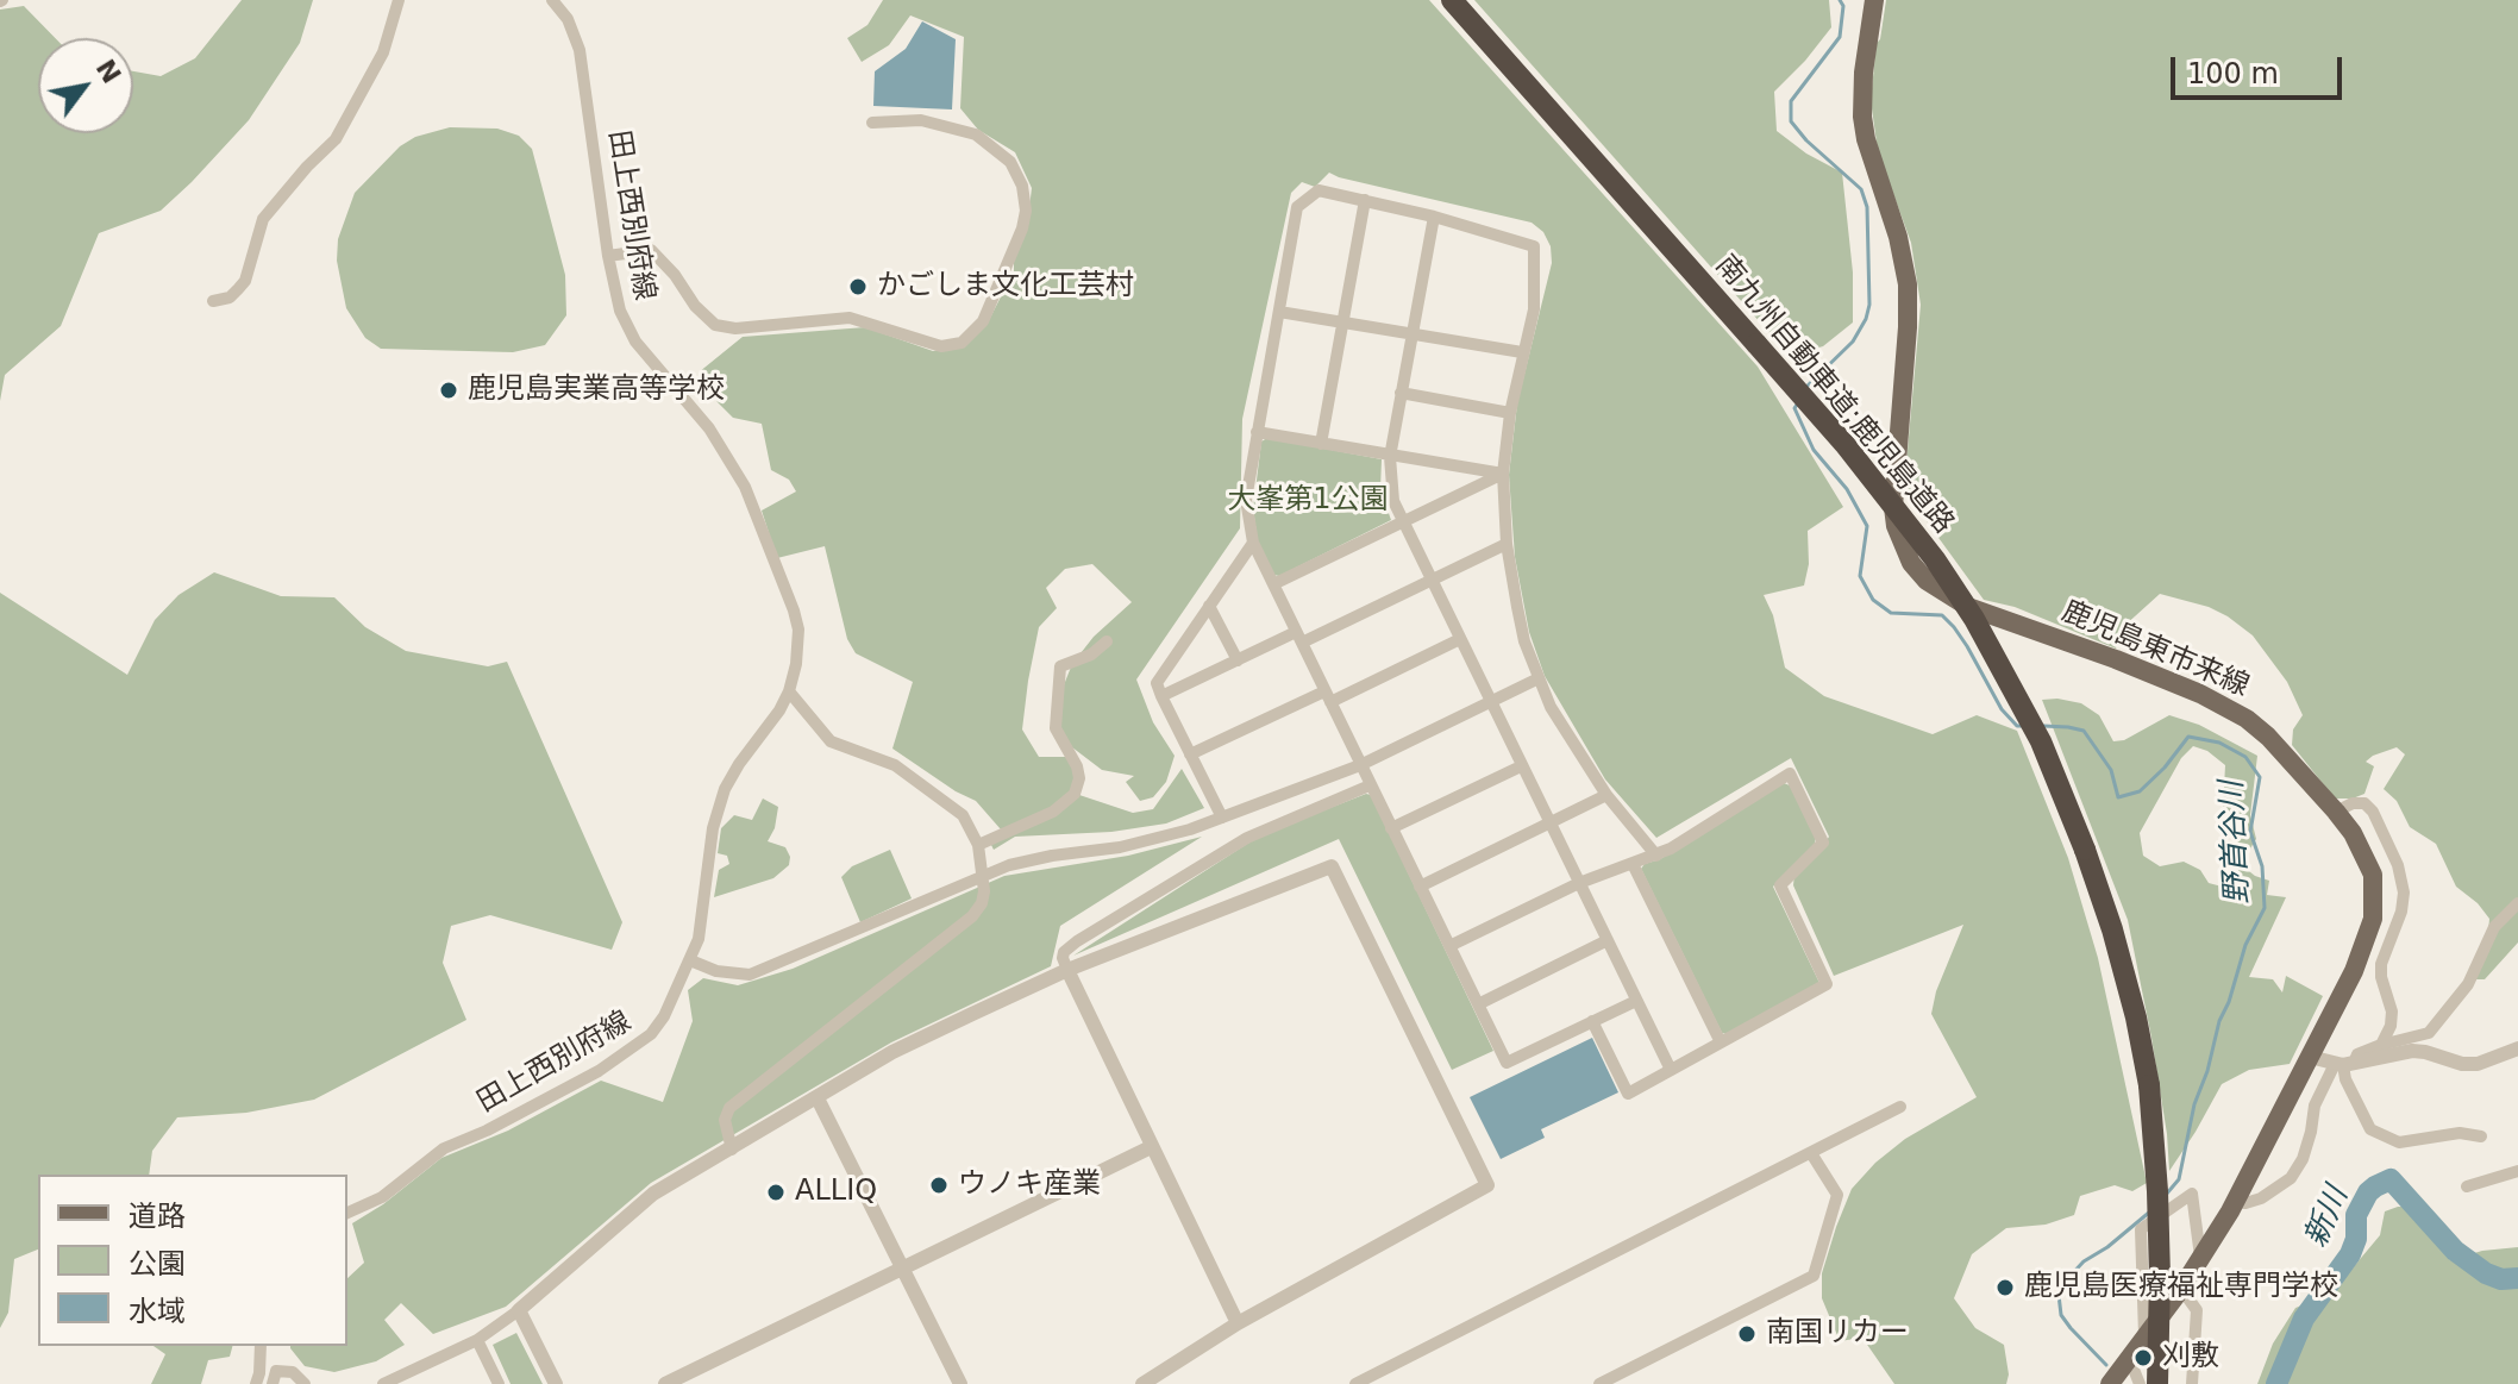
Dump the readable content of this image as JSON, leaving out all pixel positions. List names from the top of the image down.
{
  "streets": {
    "highway": ["南九州自動車道;鹿児島道路"],
    "main road": ["鹿児島東市来線"],
    "street": ["田上西別府線"]
  },
  "water": ["野首谷川", "新川"],
  "parks": ["大峯第1公園"],
  "places": [
    "かごしま文化工芸村",
    "鹿児島実業高等学校",
    "ウノキ産業",
    "ALLIQ",
    "鹿児島医療福祉専門学校",
    "南国リカー",
    "刈敷"
  ],
  "legend": ["道路", "公園", "水域"],
  "scale_bar": "100 m",
  "north": "top right"
}
